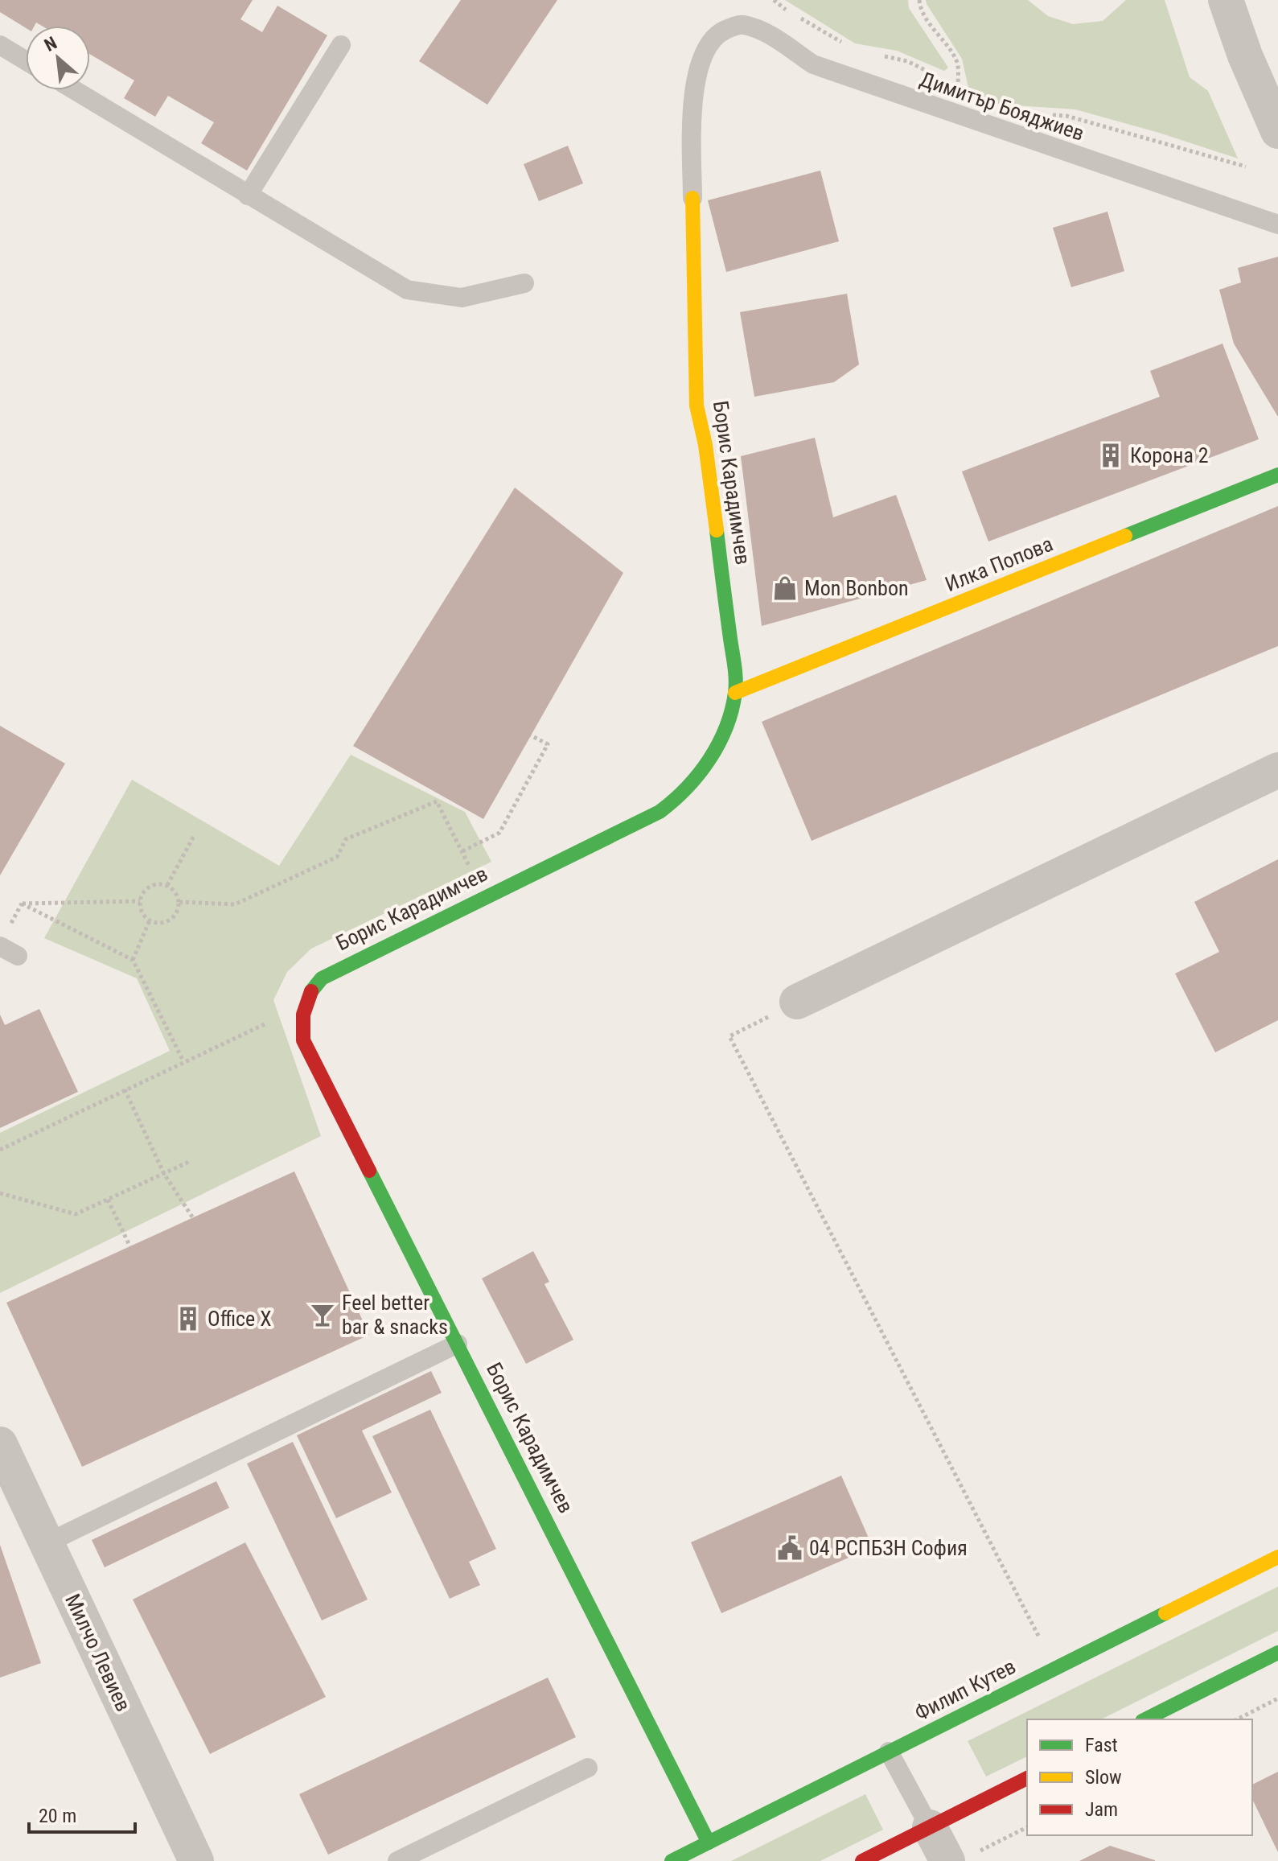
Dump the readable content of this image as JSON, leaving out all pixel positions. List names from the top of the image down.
{
  "streets": {
    "street": [
      "Борис Карадимчев",
      "Илка Попова",
      "Милчо Левиев",
      "Филип Кутев"
    ],
    "lane": ["Димитър Бояджиев"]
  },
  "crossings": [
    ["Димитър Бояджиев", "Борис Карадимчев"],
    ["Борис Карадимчев", "Илка Попова"],
    ["Борис Карадимчев", "Филип Кутев"]
  ],
  "places": {
    "building": ["Корона 2", "Office X"],
    "shop": ["Mon Bonbon"],
    "bar": ["Feel better bar & snacks"],
    "public building": ["04 РСПБЗН София"]
  },
  "legend": ["Fast", "Slow", "Jam"],
  "scale_bar": "20 m",
  "north": "top left"
}
